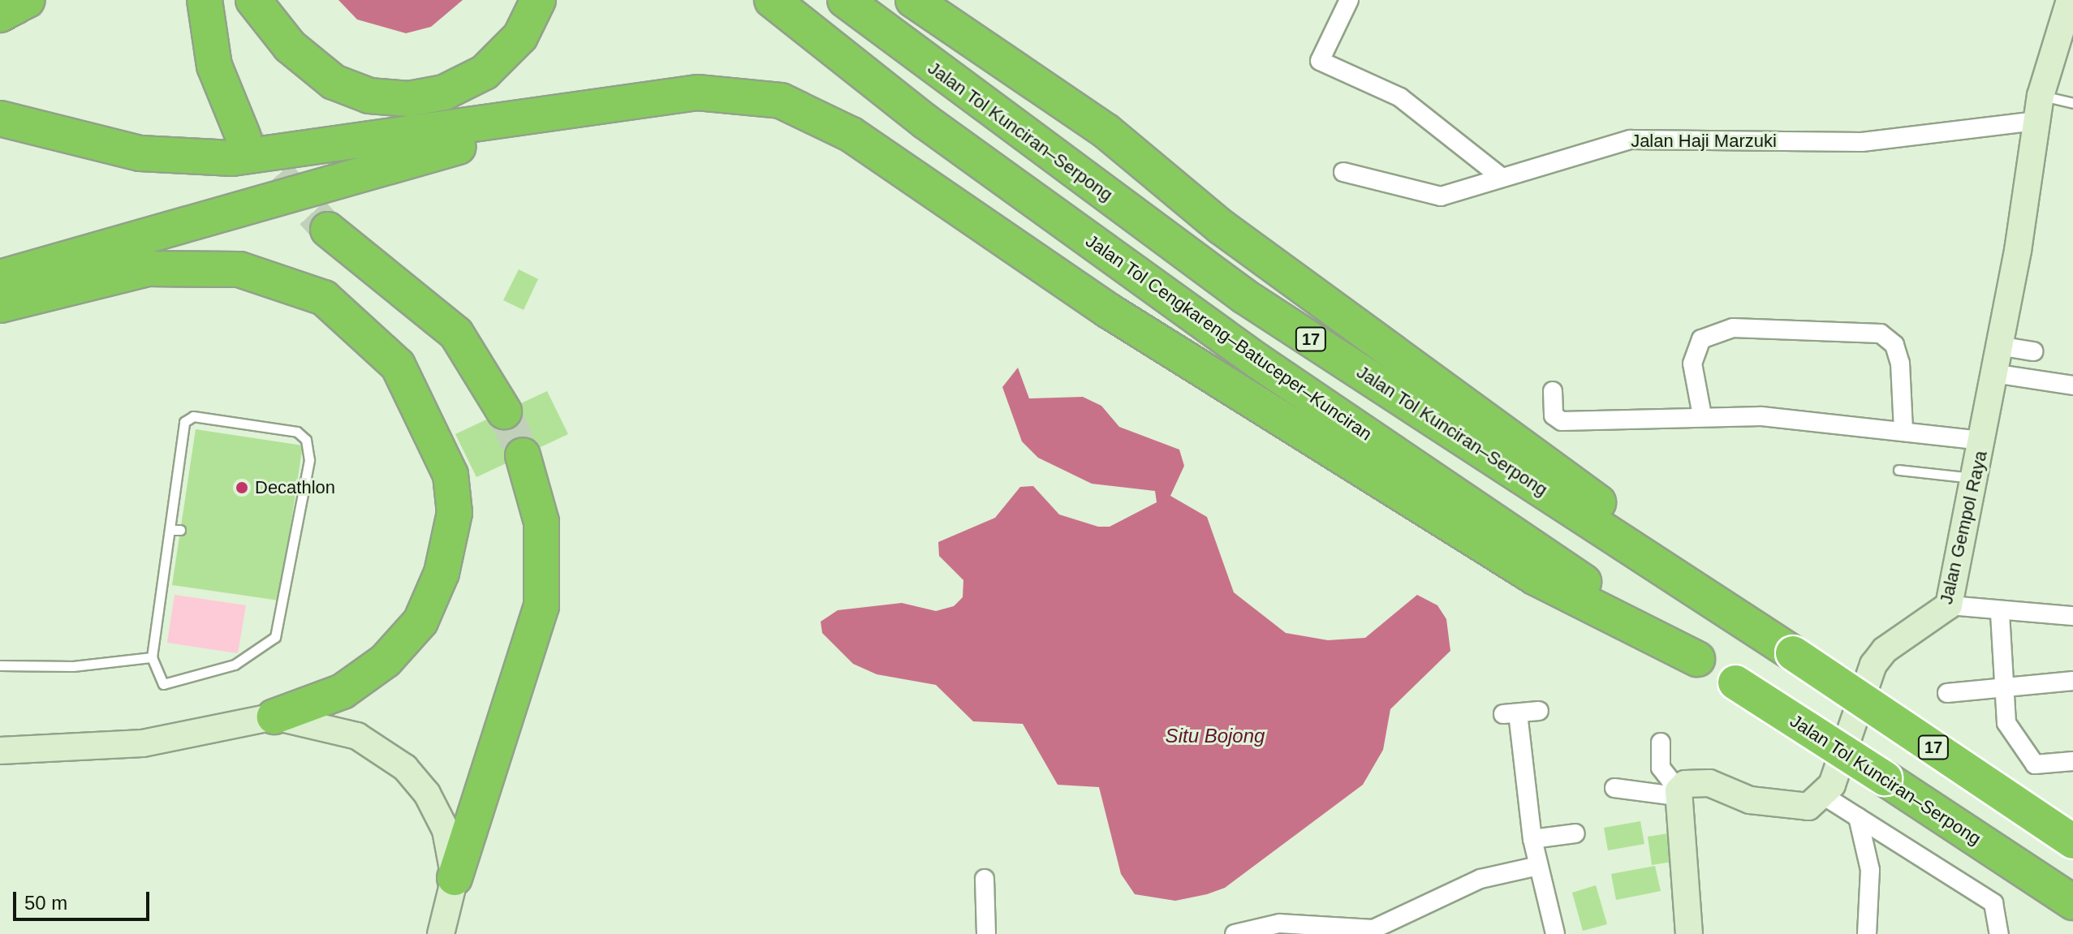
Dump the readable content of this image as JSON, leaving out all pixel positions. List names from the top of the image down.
{
  "streets": {
    "highway": ["Jalan Tol Kunciran–Serpong", "Jalan Tol Cengkareng–Batuceper–Kunciran", "17"],
    "street": ["Jalan Haji Marzuki", "Jalan Gempol Raya"]
  },
  "crossings": [
    ["Jalan Tol Kunciran–Serpong", "Jalan Tol Cengkareng–Batuceper–Kunciran"],
    ["Jalan Haji Marzuki", "Jalan Gempol Raya"]
  ],
  "water": ["Situ Bojong"],
  "places": ["Decathlon"],
  "scale_bar": "50 m"
}
